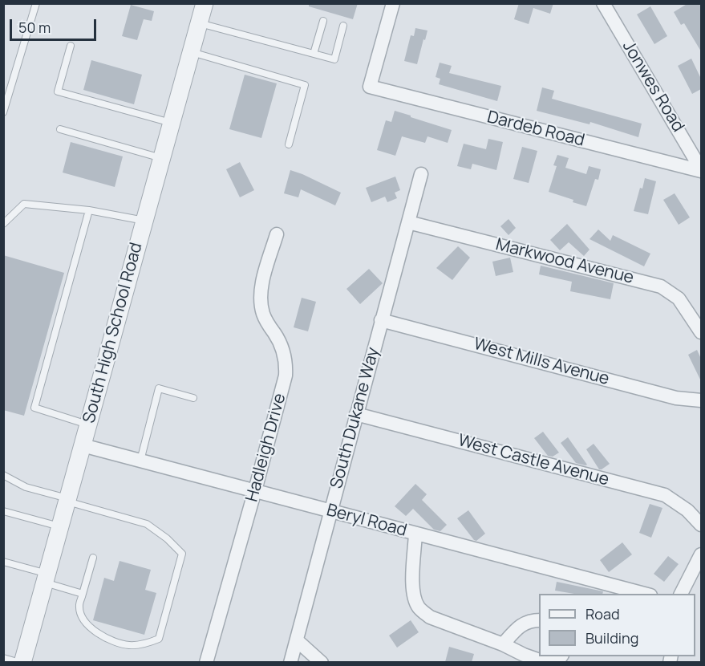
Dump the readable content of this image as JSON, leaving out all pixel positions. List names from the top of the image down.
{
  "streets": {
    "street": [
      "Jonwes Road",
      "Dardeb Road",
      "Markwood Avenue",
      "South High School Road",
      "West Mills Avenue",
      "South Dukane Way",
      "Hadleigh Drive",
      "West Castle Avenue",
      "Beryl Road"
    ]
  },
  "crossings": [
    ["Jonwes Road", "Dardeb Road"],
    ["Markwood Avenue", "South Dukane Way"],
    ["South High School Road", "Beryl Road"],
    ["West Mills Avenue", "South Dukane Way"],
    ["South Dukane Way", "West Castle Avenue"],
    ["South Dukane Way", "Beryl Road"],
    ["Hadleigh Drive", "Beryl Road"]
  ],
  "legend": ["Road", "Building"],
  "scale_bar": "50 m"
}
